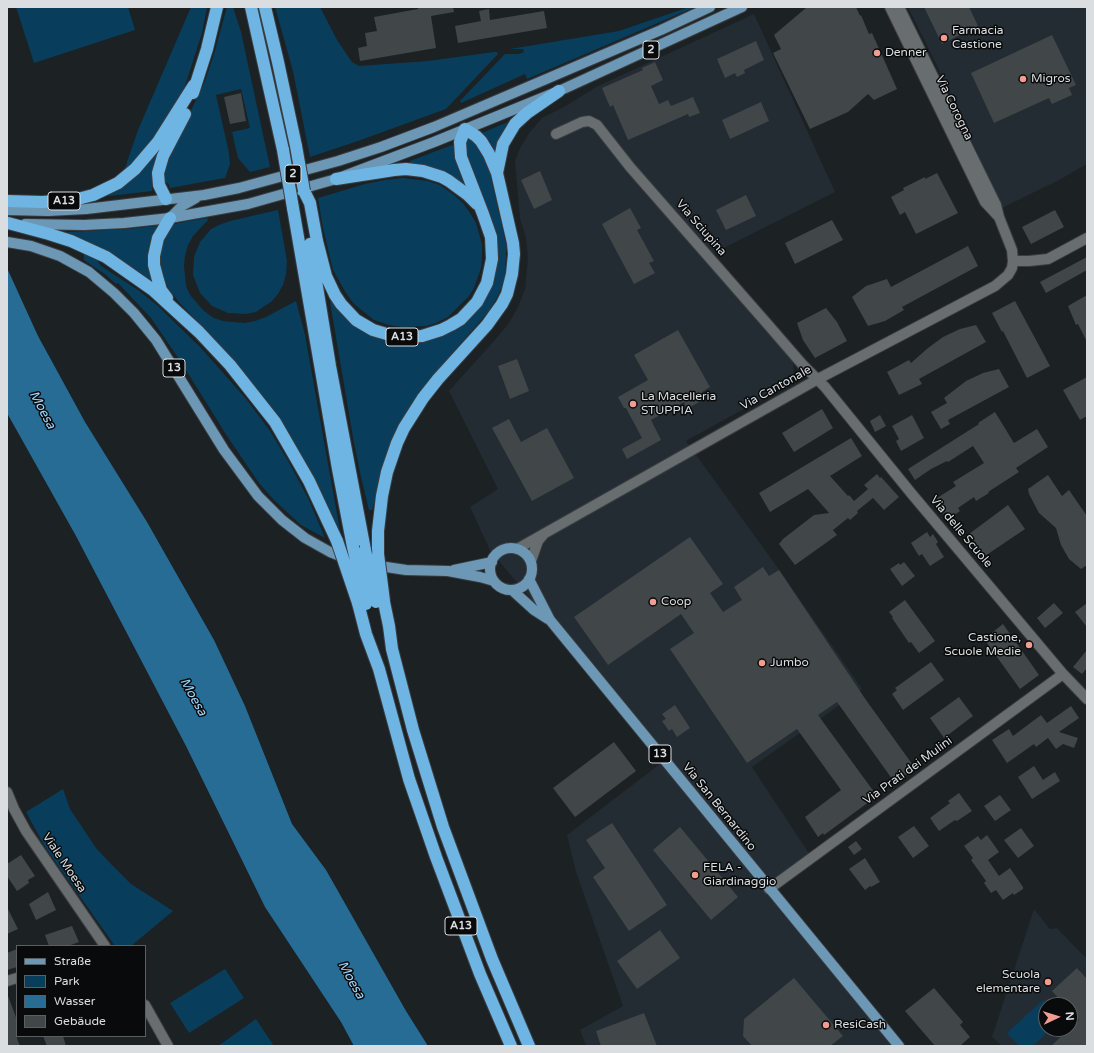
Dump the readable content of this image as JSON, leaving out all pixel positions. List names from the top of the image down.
{
  "streets": {
    "highway": ["A13"],
    "main road": ["2", "13", "Via San Bernardino"],
    "street": [
      "Via Corogna",
      "Via Sciupina",
      "Via Cantonale",
      "Via delle Scuole",
      "Via Prati dei Mulini",
      "Viale Moesa"
    ]
  },
  "crossings": [
    ["2", "A13"],
    ["Via Corogna", "Via Cantonale"],
    ["Via Sciupina", "Via Cantonale"],
    ["Via Sciupina", "Via delle Scuole"],
    ["13", "Via Cantonale"],
    ["13", "Via San Bernardino"],
    ["Via Cantonale", "Via delle Scuole"],
    ["Via Cantonale", "Via San Bernardino"],
    ["Via delle Scuole", "Via Prati dei Mulini"],
    ["Via Prati dei Mulini", "Via San Bernardino"]
  ],
  "water": ["Moesa"],
  "places": [
    "Farmacia Castione",
    "Denner",
    "Migros",
    "La Macelleria STUPPIA",
    "Coop",
    "Castione, Scuole Medie",
    "Jumbo",
    "FELA - Giardinaggio",
    "Scuola elementare",
    "ResiCash"
  ],
  "legend": [
    "Straße",
    "Park",
    "Wasser",
    "Gebäude"
  ],
  "north": "right"
}
